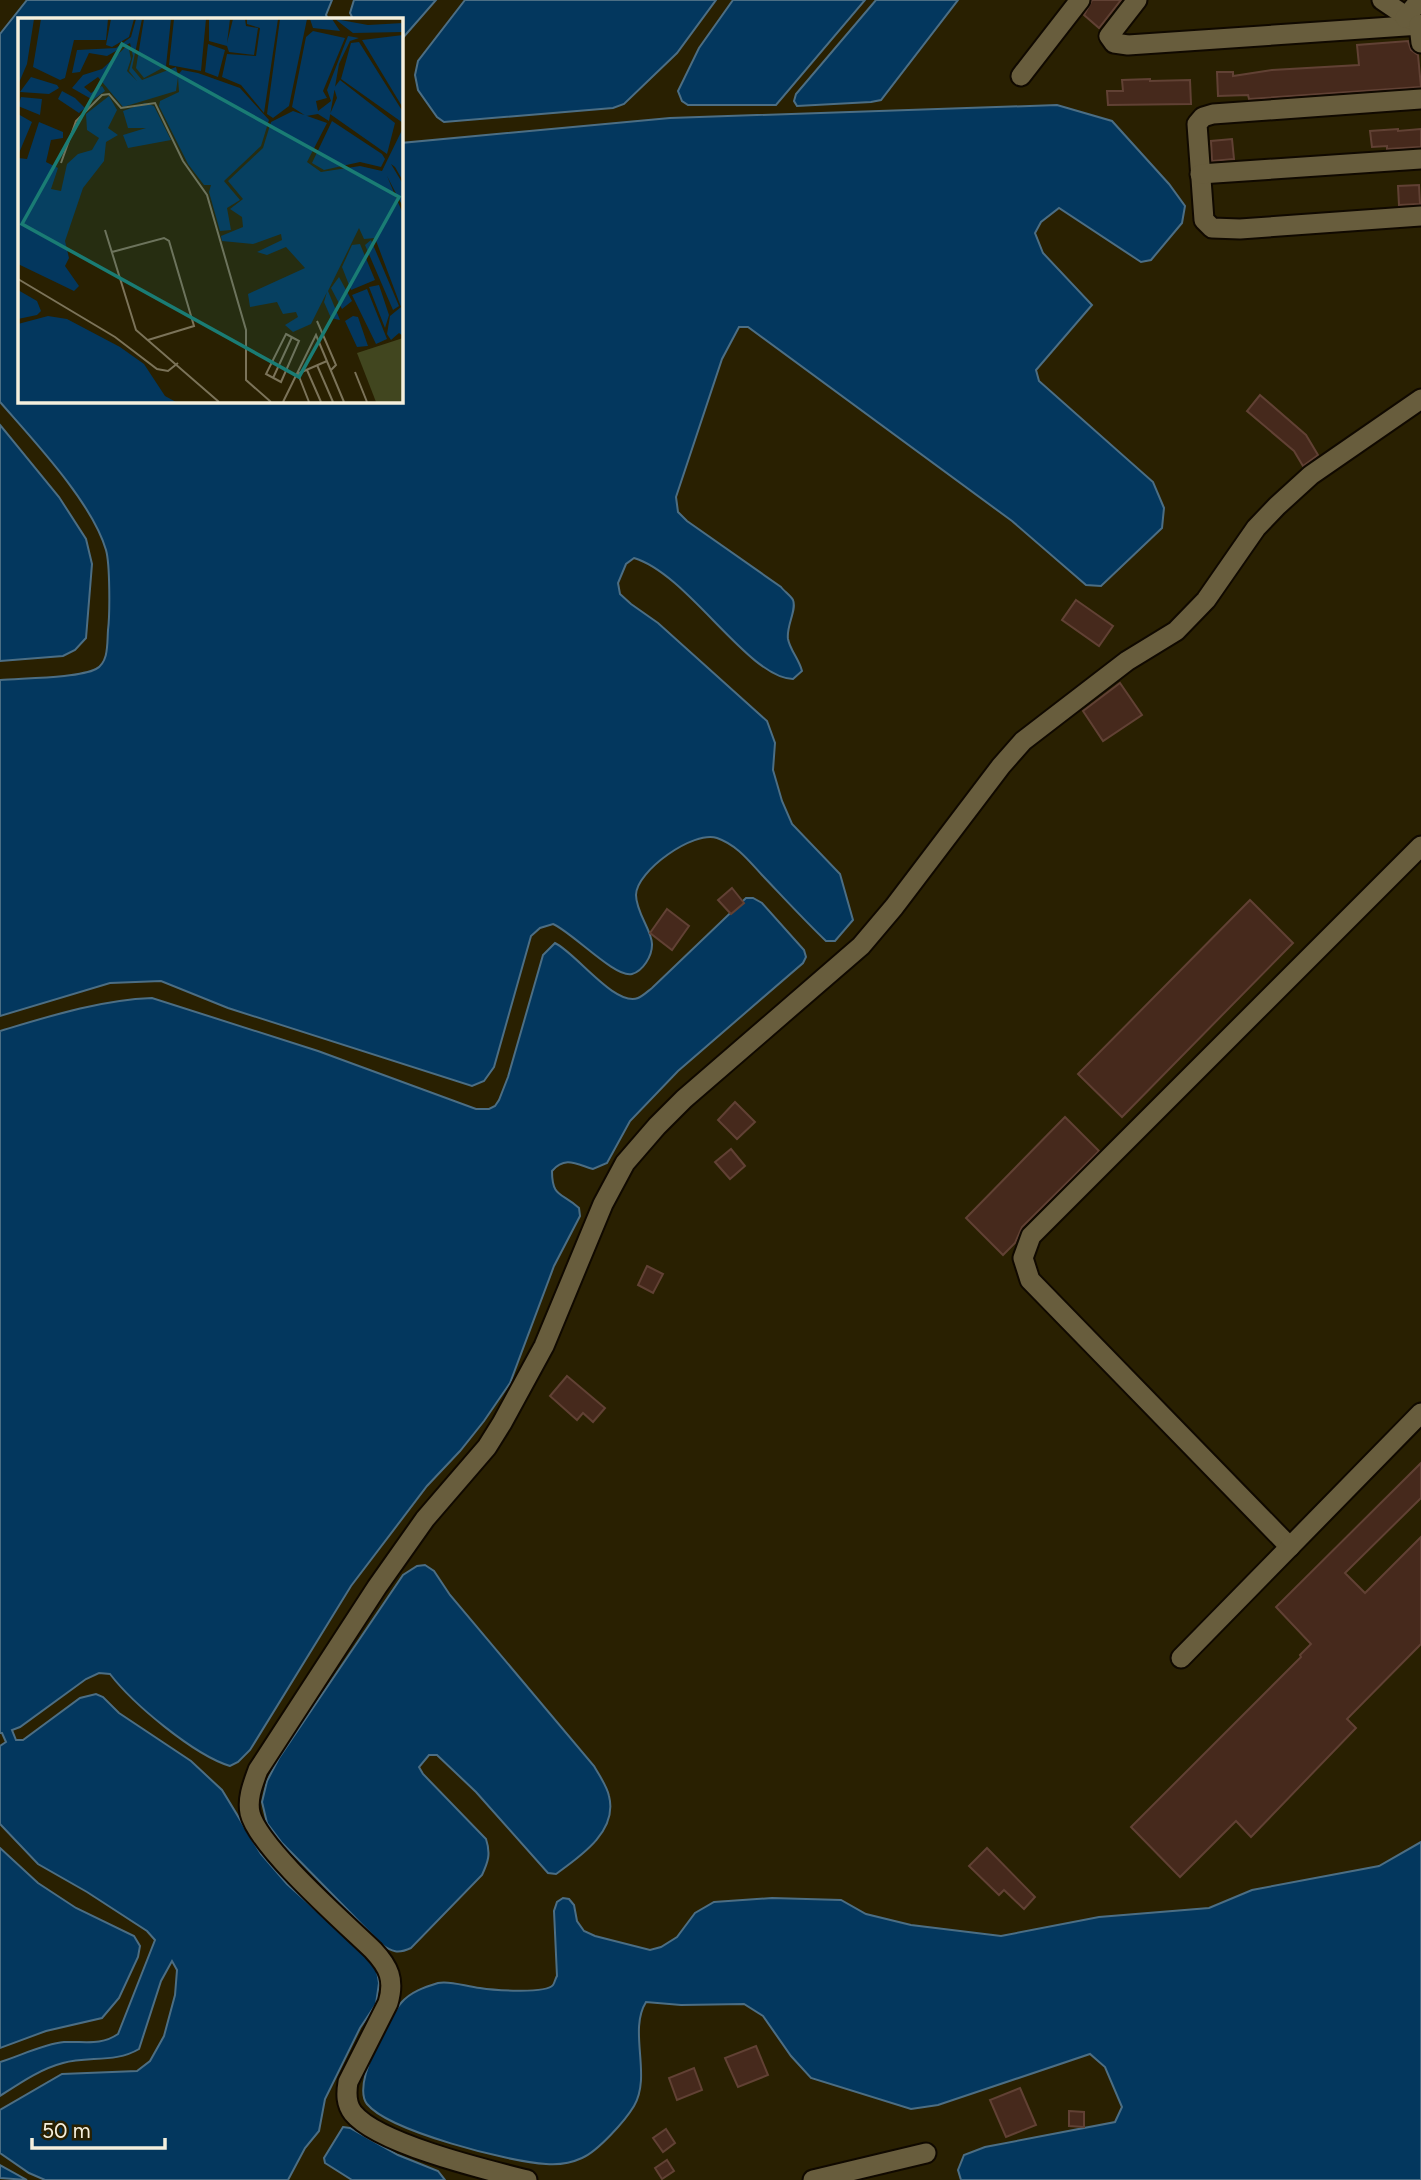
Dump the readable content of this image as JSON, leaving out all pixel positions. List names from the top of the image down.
{
  "scale_bar": "50 m"
}
